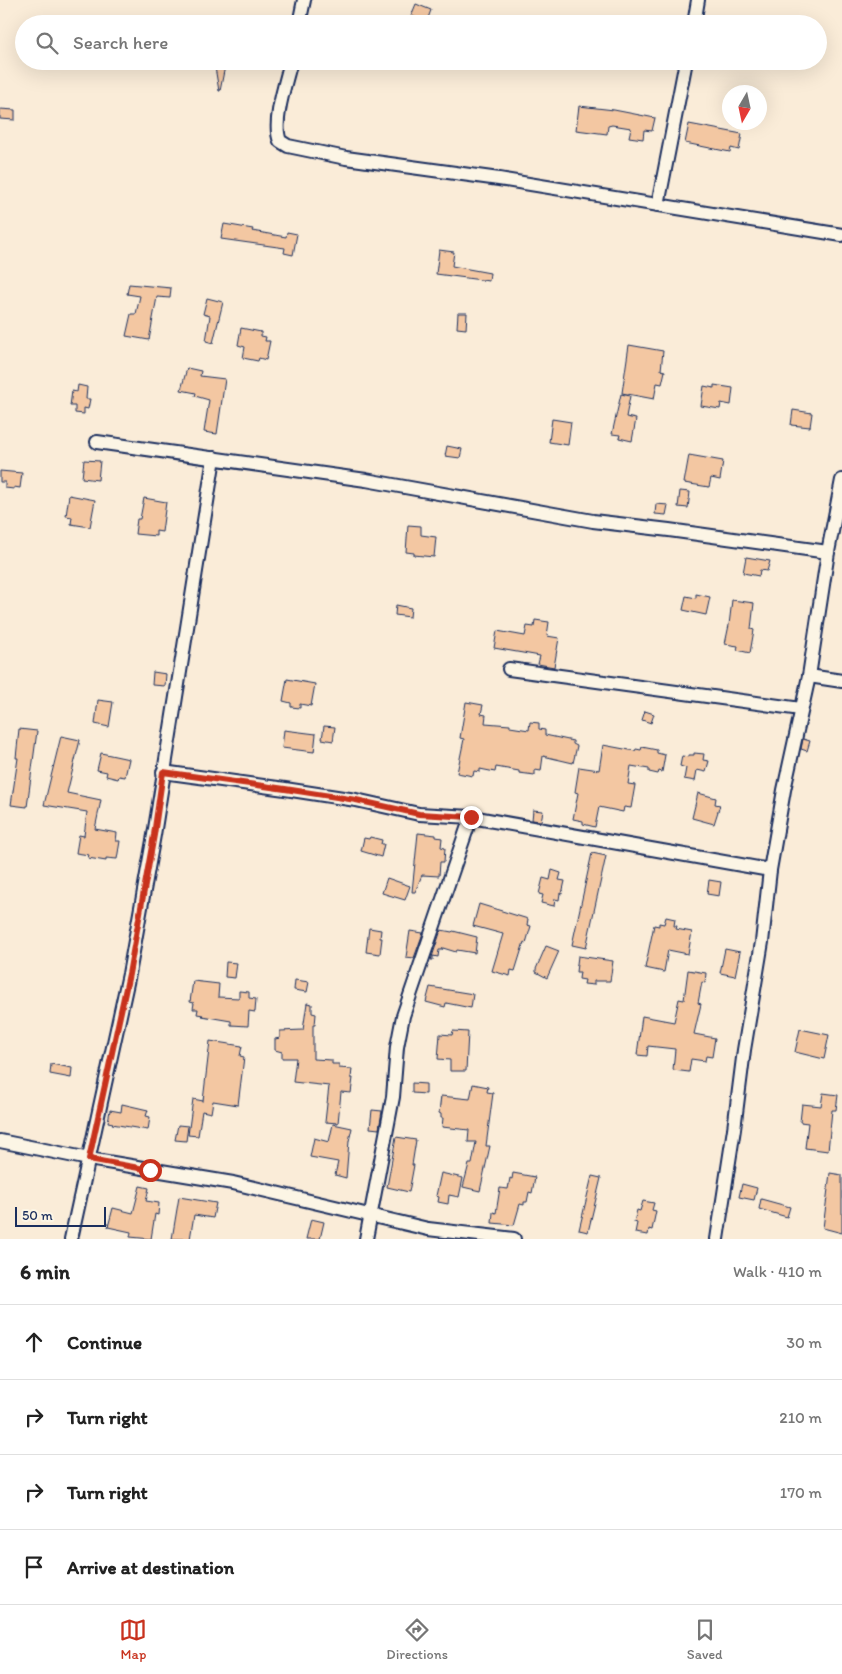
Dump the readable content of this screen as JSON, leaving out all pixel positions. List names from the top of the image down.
{
  "scale_bar": "50 m",
  "north": "bottom",
  "page": {
    "search": "Search here",
    "scale": "50 m",
    "heading": ["6 min", "Walk · 410 m"],
    "list": [
      ["Continue", "30 m"],
      ["Turn right", "210 m"],
      ["Turn right", "170 m"],
      "Arrive at destination"
    ],
    "nav": ["Map", "Directions", "Saved"]
  }
}
